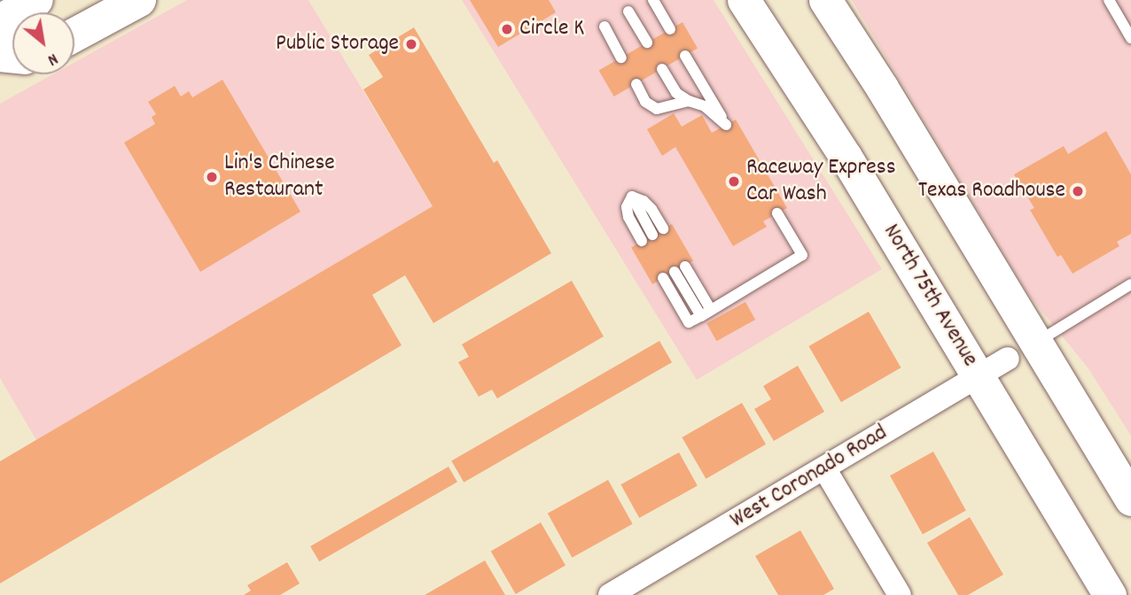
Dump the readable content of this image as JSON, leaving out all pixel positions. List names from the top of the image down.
{
  "streets": {
    "main road": ["North 75th Avenue"],
    "street": ["West Coronado Road"]
  },
  "crossings": [
    ["North 75th Avenue", "West Coronado Road"]
  ],
  "places": [
    "Circle K",
    "Public Storage",
    "Lin's Chinese Restaurant",
    "Raceway Express Car Wash",
    "Texas Roadhouse"
  ],
  "north": "bottom right"
}
